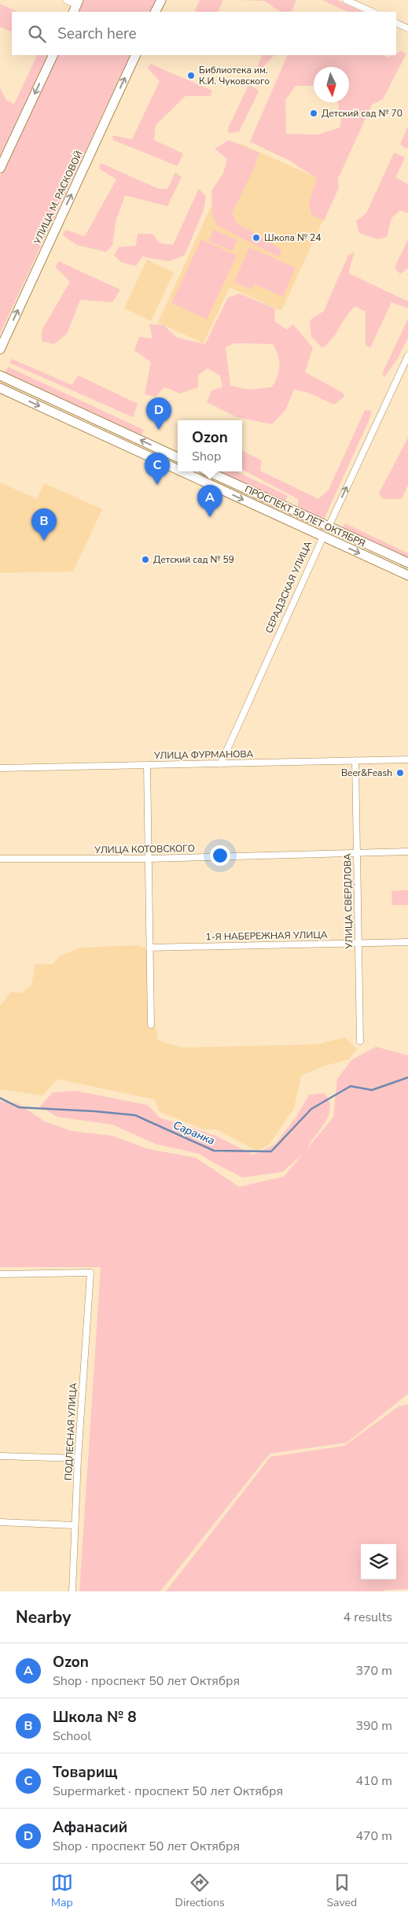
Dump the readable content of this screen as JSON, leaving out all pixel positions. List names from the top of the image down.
{
  "streets": {
    "main road": ["УЛИЦА М. РАСКОВОЙ", "ПРОСПЕКТ 50 ЛЕТ ОКТЯБРЯ", "СЕРАДЗСКАЯ УЛИЦА"],
    "street": [
      "УЛИЦА ФУРМАНОВА",
      "УЛИЦА КОТОВСКОГО",
      "УЛИЦА СВЕРДЛОВА",
      "1-Я НАБЕРЕЖНАЯ УЛИЦА",
      "ПОДЛЕСНАЯ УЛИЦА"
    ]
  },
  "crossings": [
    ["ПРОСПЕКТ 50 ЛЕТ ОКТЯБРЯ", "СЕРАДЗСКАЯ УЛИЦА"],
    ["СЕРАДЗСКАЯ УЛИЦА", "УЛИЦА ФУРМАНОВА"],
    ["УЛИЦА ФУРМАНОВА", "УЛИЦА СВЕРДЛОВА"],
    ["УЛИЦА КОТОВСКОГО", "УЛИЦА СВЕРДЛОВА"],
    ["УЛИЦА СВЕРДЛОВА", "1-Я НАБЕРЕЖНАЯ УЛИЦА"]
  ],
  "one_way": ["СЕРАДЗСКАЯ УЛИЦА"],
  "water": ["Саранка"],
  "places": [
    "Библиотека им. К.И. Чуковского",
    "Детский сад № 70",
    "Школа № 24",
    "Детский сад № 59",
    "Beer&Feash"
  ],
  "north": "bottom",
  "page": {
    "search": "Search here",
    "pins": [
      "D",
      "C",
      "A",
      "B"
    ],
    "popup": ["Ozon", "Shop"],
    "heading": ["Nearby", "4 results"],
    "list": [
      {
        "mark": "A",
        "name": "Ozon",
        "note": "Shop · проспект 50 лет Октября",
        "value": "370 m"
      },
      {
        "mark": "B",
        "name": "Школа № 8",
        "note": "School",
        "value": "390 m"
      },
      {
        "mark": "C",
        "name": "Товарищ",
        "note": "Supermarket · проспект 50 лет Октября",
        "value": "410 m"
      },
      {
        "mark": "D",
        "name": "Афанасий",
        "note": "Shop · проспект 50 лет Октября",
        "value": "470 m"
      }
    ],
    "nav": ["Map", "Directions", "Saved"]
  }
}
